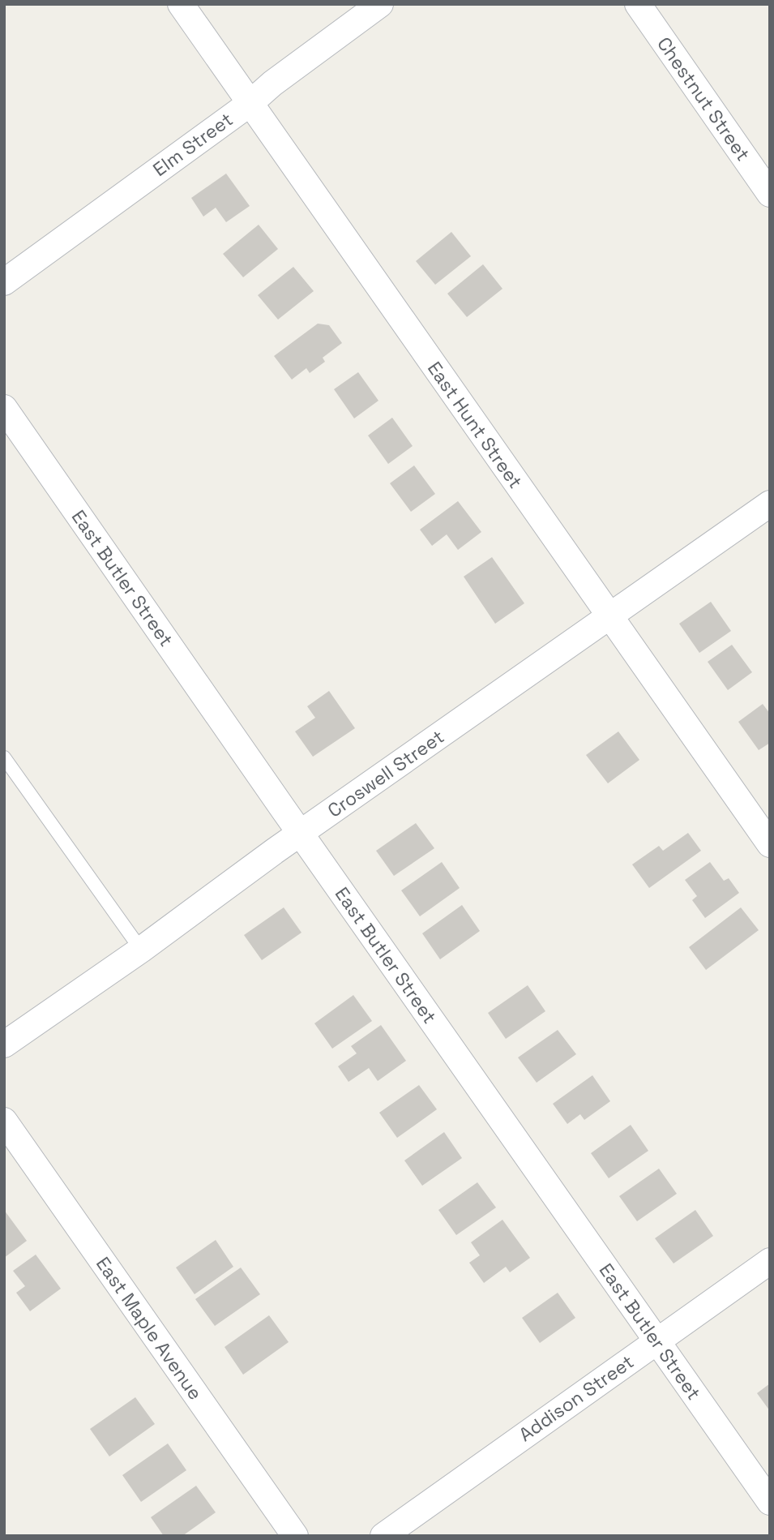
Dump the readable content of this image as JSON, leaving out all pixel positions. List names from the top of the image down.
{
  "streets": {
    "street": [
      "Chestnut Street",
      "Elm Street",
      "East Hunt Street",
      "East Butler Street",
      "Croswell Street",
      "East Maple Avenue",
      "Addison Street"
    ]
  },
  "crossings": [
    ["Elm Street", "East Hunt Street"],
    ["East Hunt Street", "Croswell Street"],
    ["East Butler Street", "Croswell Street"],
    ["East Butler Street", "Addison Street"]
  ]
}
